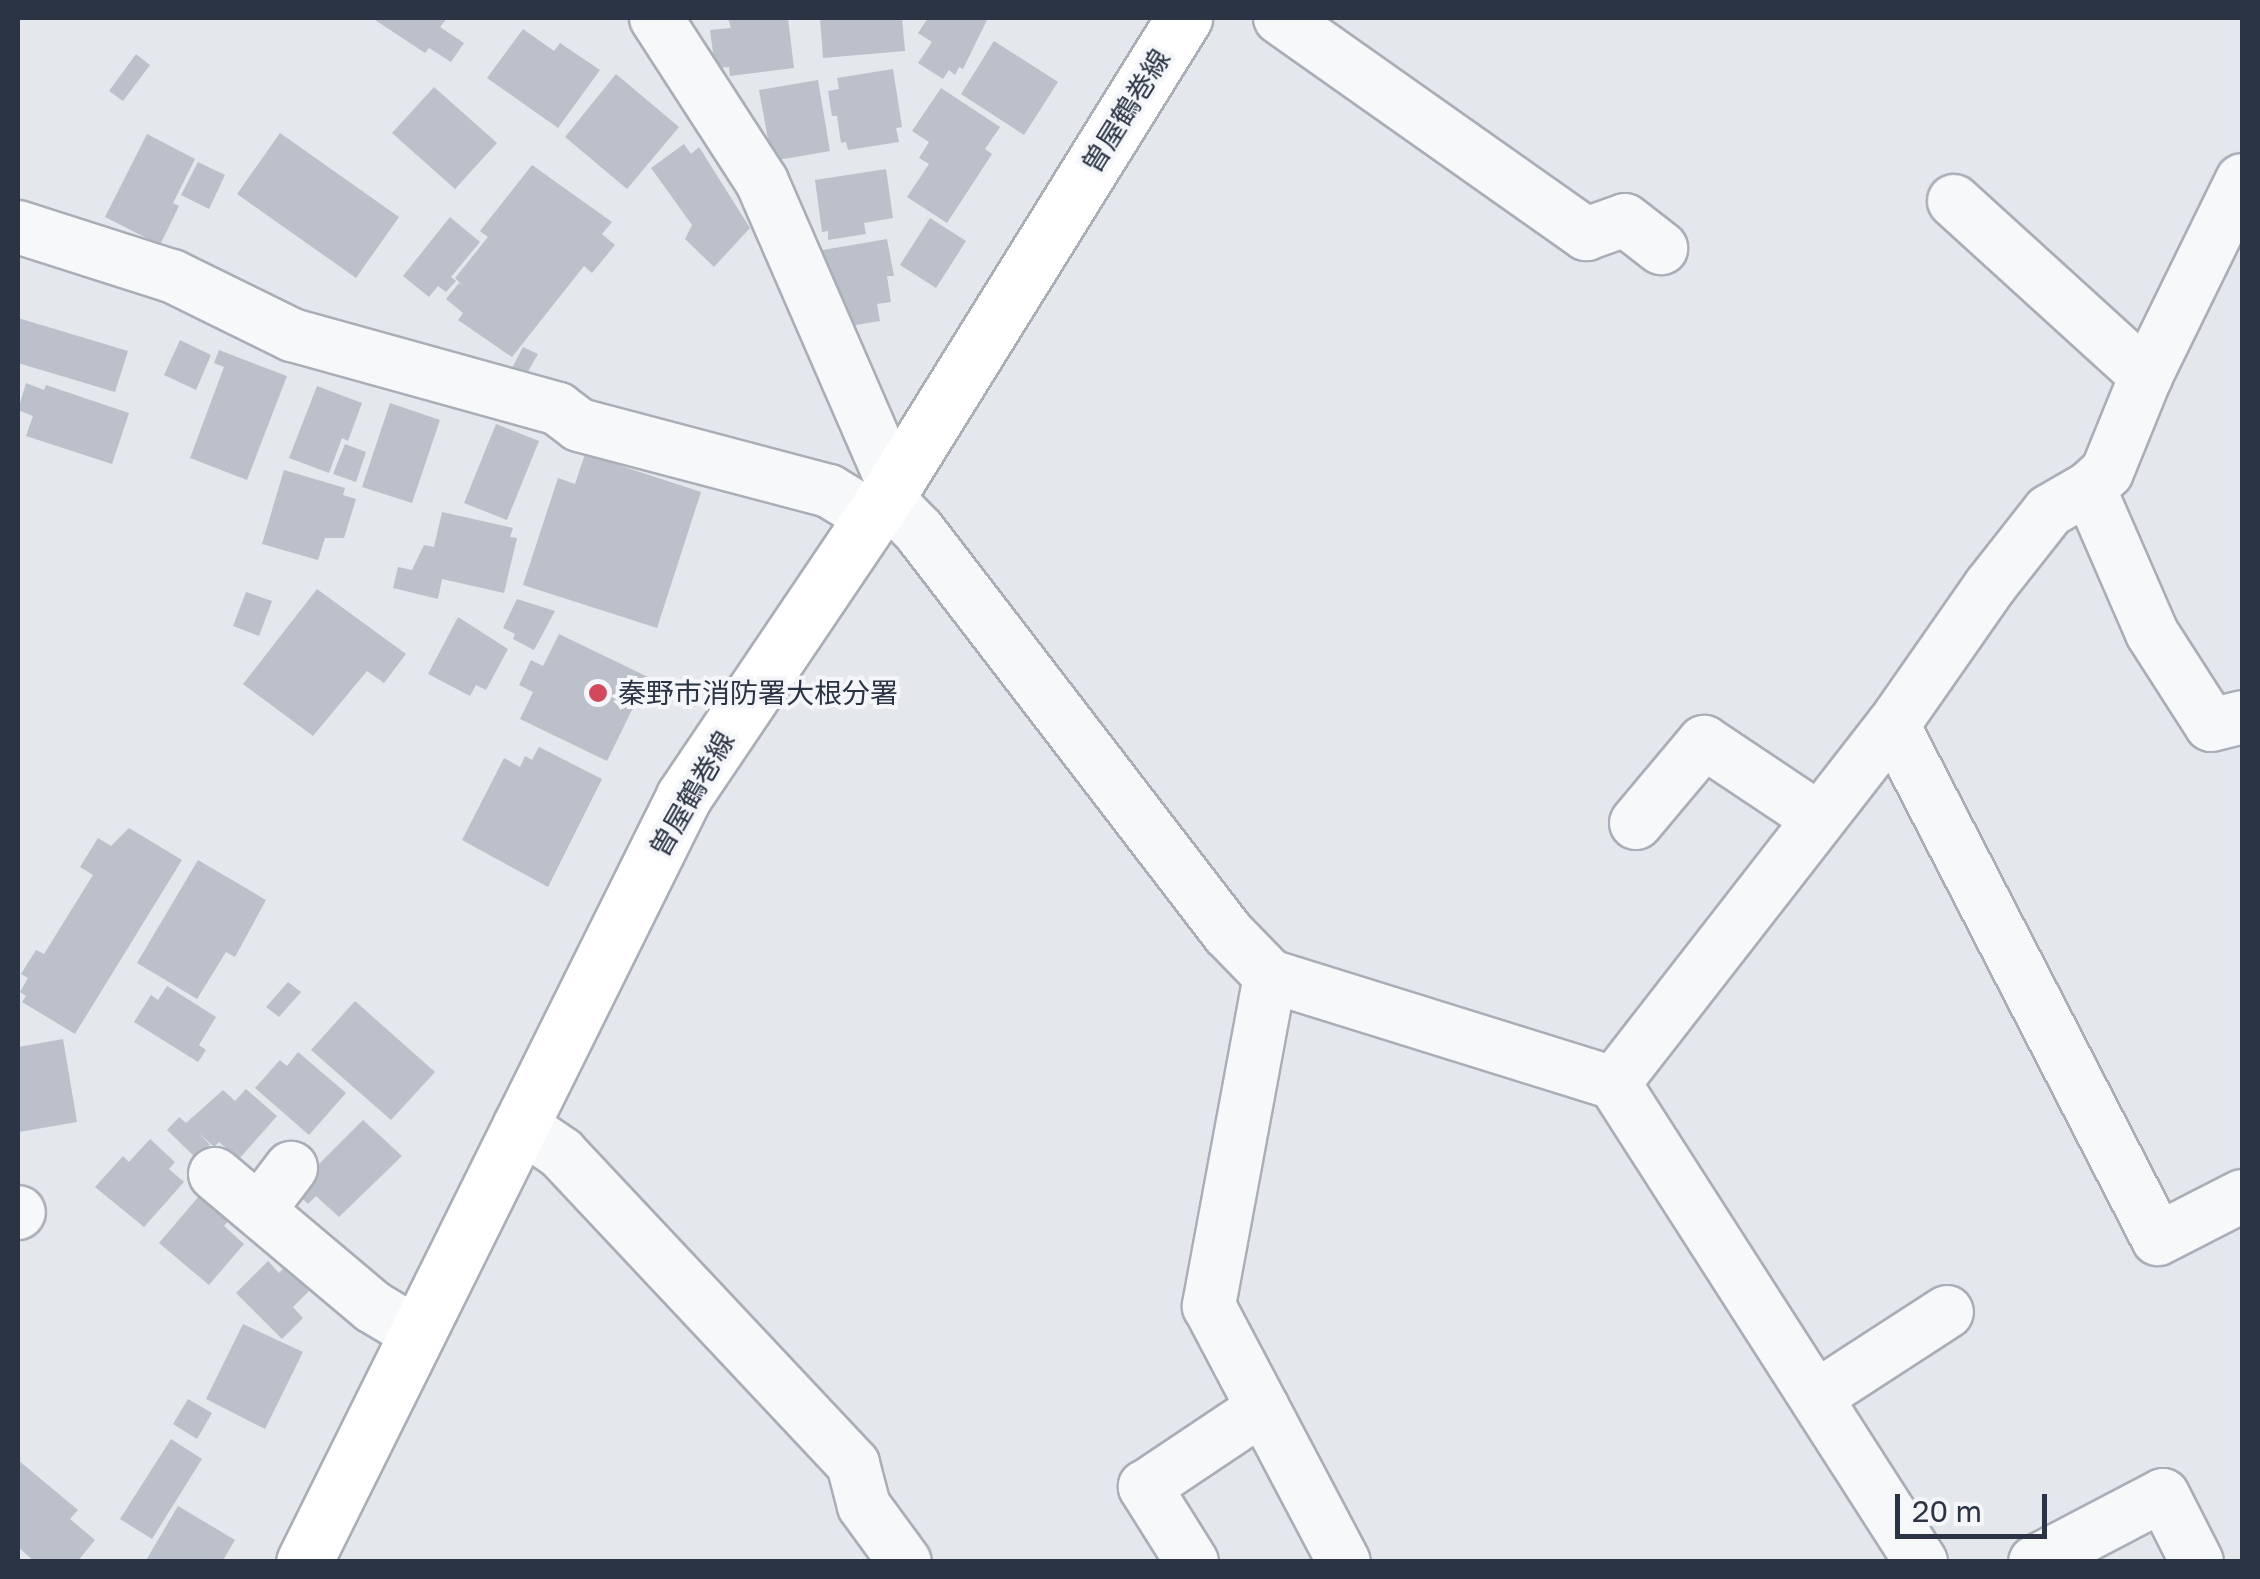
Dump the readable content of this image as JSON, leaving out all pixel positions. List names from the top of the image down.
{
  "streets": {
    "main road": ["曽屋鶴巻線"]
  },
  "places": ["秦野市消防署大根分署"],
  "scale_bar": "20 m"
}
